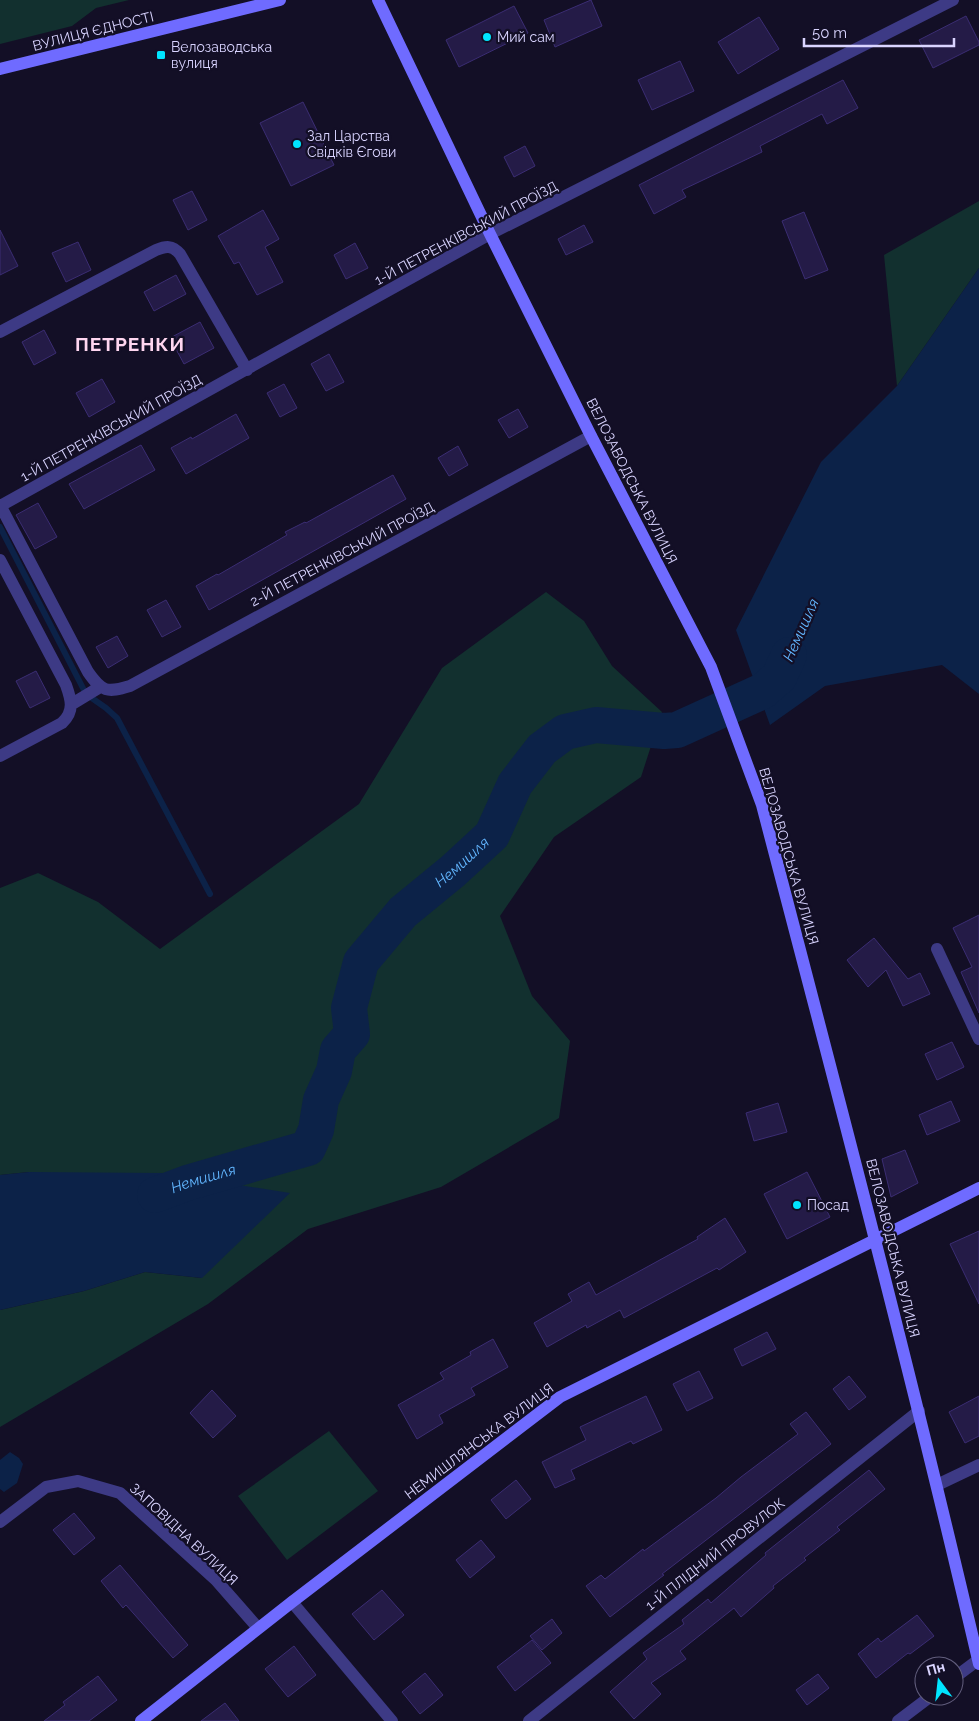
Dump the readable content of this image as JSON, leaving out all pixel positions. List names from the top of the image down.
{
  "streets": {
    "street": [
      "ВУЛИЦЯ ЄДНОСТІ",
      "1-Й ПЕТРЕНКІВСЬКИЙ ПРОЇЗД",
      "ВЕЛОЗАВОДСЬКА ВУЛИЦЯ",
      "2-Й ПЕТРЕНКІВСЬКИЙ ПРОЇЗД",
      "НЕМИШЛЯНСЬКА ВУЛИЦЯ",
      "ЗАПОВІДНА ВУЛИЦЯ",
      "1-Й ПЛІДНИЙ ПРОВУЛОК"
    ]
  },
  "crossings": [
    ["1-Й ПЕТРЕНКІВСЬКИЙ ПРОЇЗД", "ВЕЛОЗАВОДСЬКА ВУЛИЦЯ"],
    ["ВЕЛОЗАВОДСЬКА ВУЛИЦЯ", "2-Й ПЕТРЕНКІВСЬКИЙ ПРОЇЗД"],
    ["ВЕЛОЗАВОДСЬКА ВУЛИЦЯ", "НЕМИШЛЯНСЬКА ВУЛИЦЯ"],
    ["ВЕЛОЗАВОДСЬКА ВУЛИЦЯ", "1-Й ПЛІДНИЙ ПРОВУЛОК"],
    ["НЕМИШЛЯНСЬКА ВУЛИЦЯ", "ЗАПОВІДНА ВУЛИЦЯ"]
  ],
  "districts": ["ПЕТРЕНКИ"],
  "water": ["Немишля"],
  "places": {
    "other": ["Мий сам", "Зал Царства Свідків Єгови", "Посад"],
    "transit": ["Велозаводська вулиця"]
  },
  "scale_bar": "50 m",
  "north": "top"
}
